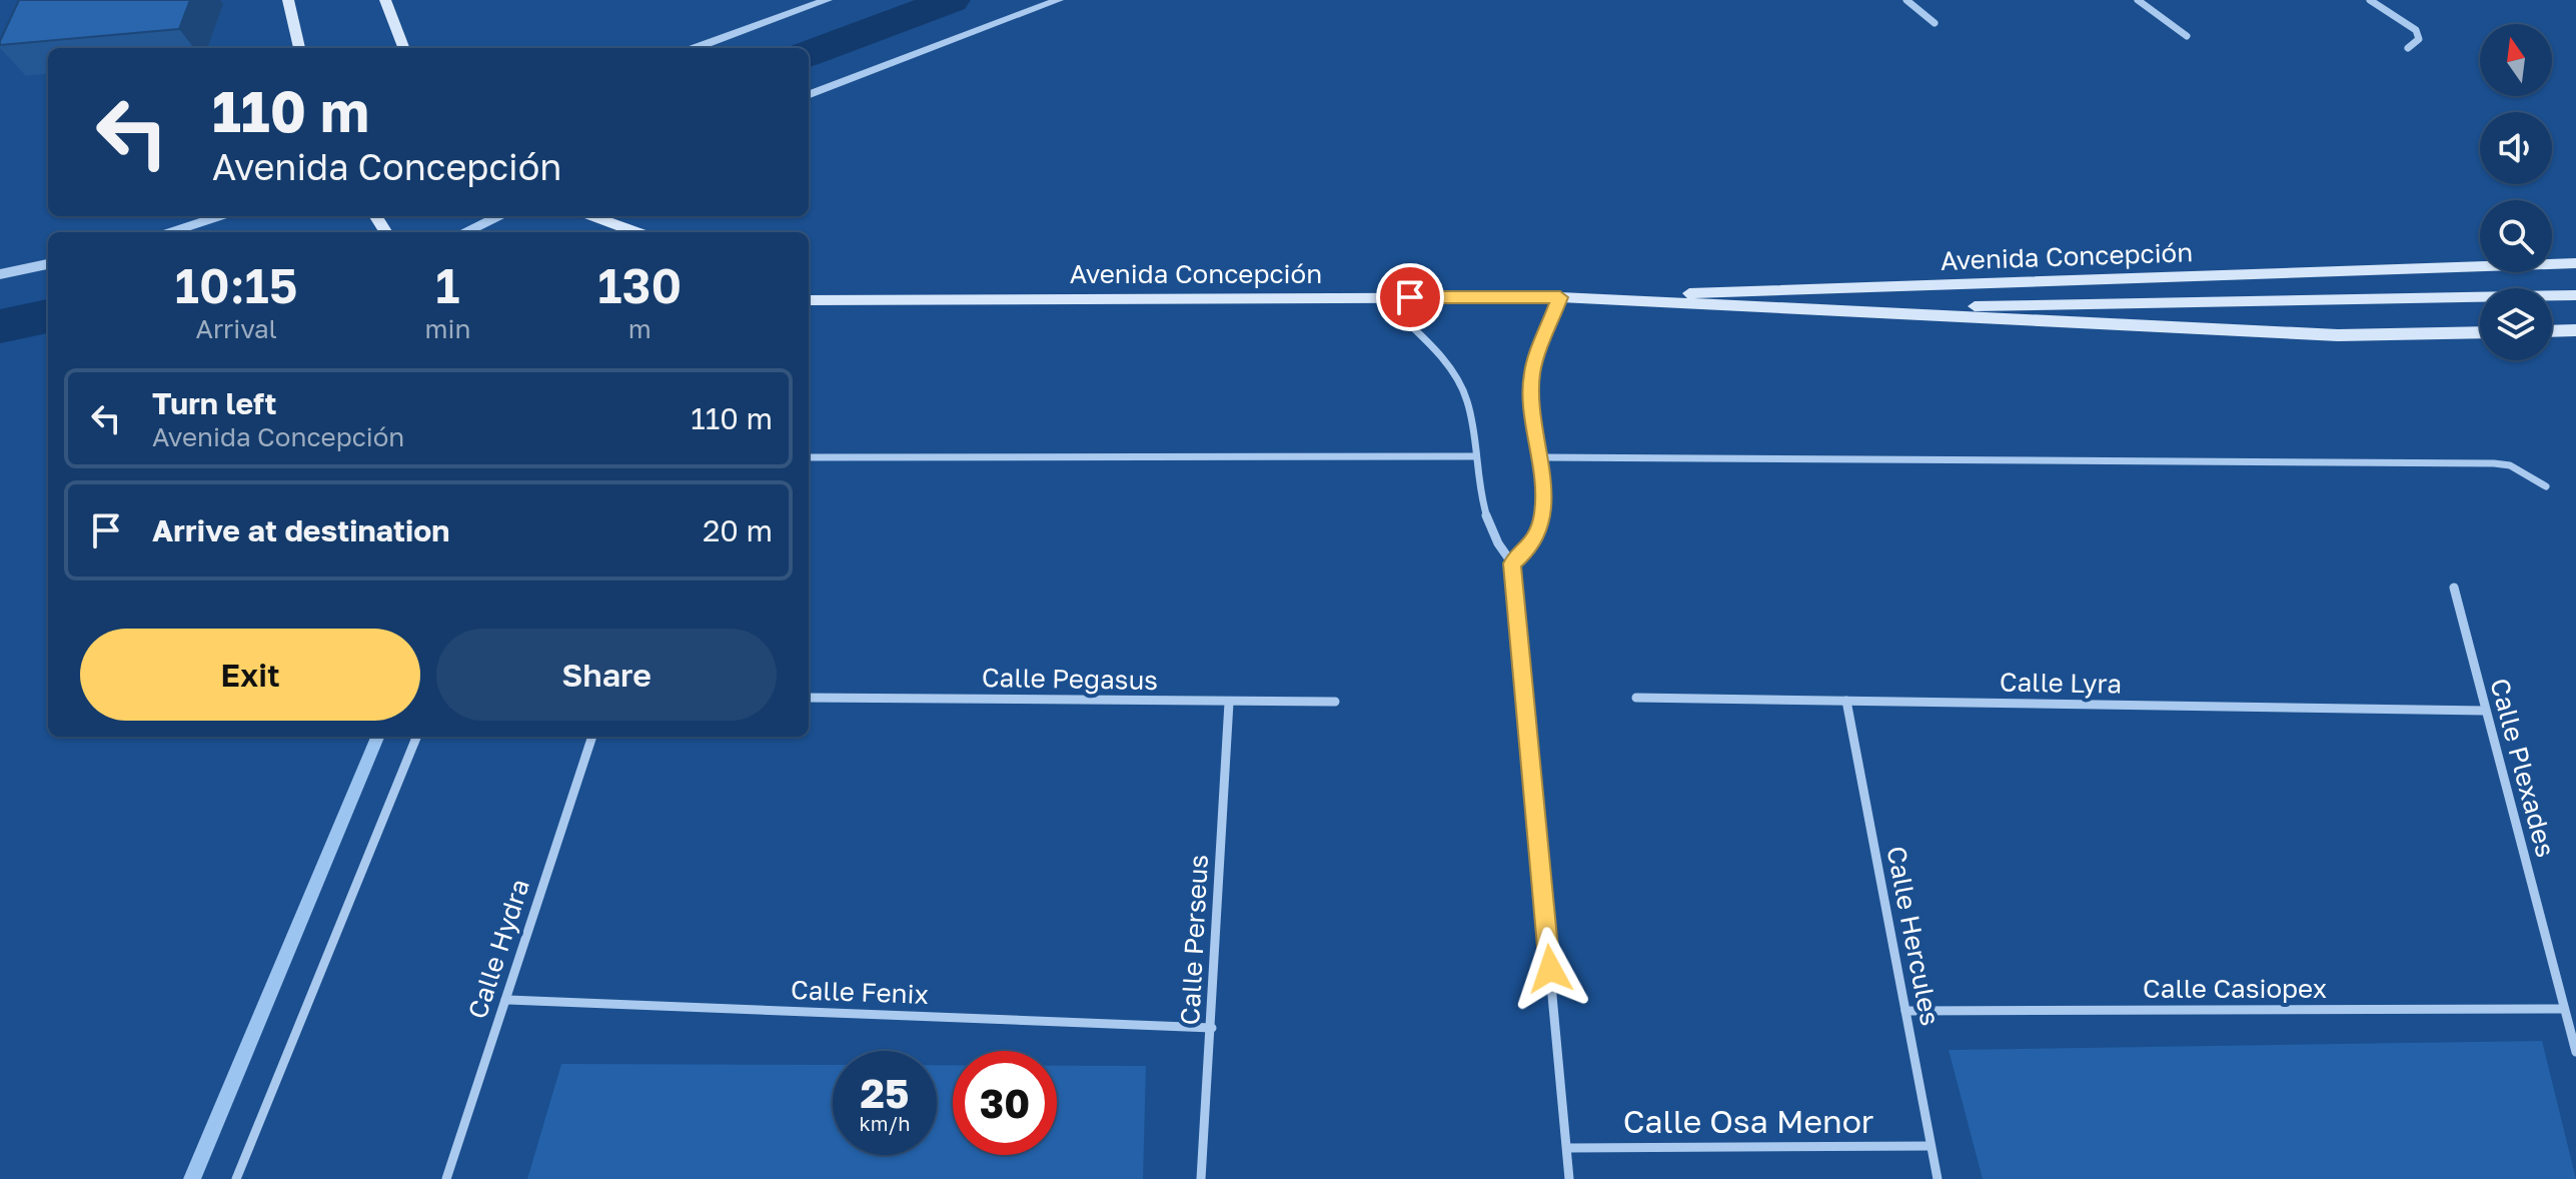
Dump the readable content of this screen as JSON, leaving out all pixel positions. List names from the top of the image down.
{
  "streets": {
    "main road": ["Avenida Concepción"],
    "street": [
      "Calle Pegasus",
      "Calle Lyra",
      "Calle Plexades",
      "Calle Hercules",
      "Calle Perseus",
      "Calle Hydra",
      "Calle Casiopex",
      "Calle Fenix",
      "Calle Osa Menor"
    ]
  },
  "crossings": [
    ["Calle Pegasus", "Calle Perseus"],
    ["Calle Lyra", "Calle Plexades"],
    ["Calle Lyra", "Calle Hercules"],
    ["Calle Plexades", "Calle Casiopex"],
    ["Calle Hercules", "Calle Casiopex"],
    ["Calle Hercules", "Calle Osa Menor"],
    ["Calle Perseus", "Calle Fenix"],
    ["Calle Hydra", "Calle Fenix"]
  ],
  "north": "top",
  "page": {
    "turn": ["110 m", "Avenida Concepción"],
    "eta": [
      "10:15",
      "Arrival",
      "1",
      "min",
      "130",
      "m"
    ],
    "list": [
      {
        "name": "Turn left",
        "note": "Avenida Concepción",
        "value": "110 m"
      },
      {
        "name": "Arrive at destination",
        "value": "20 m"
      }
    ],
    "buttons": ["Exit", "Share"],
    "speed": "25 km/h",
    "limit": "30"
  }
}
